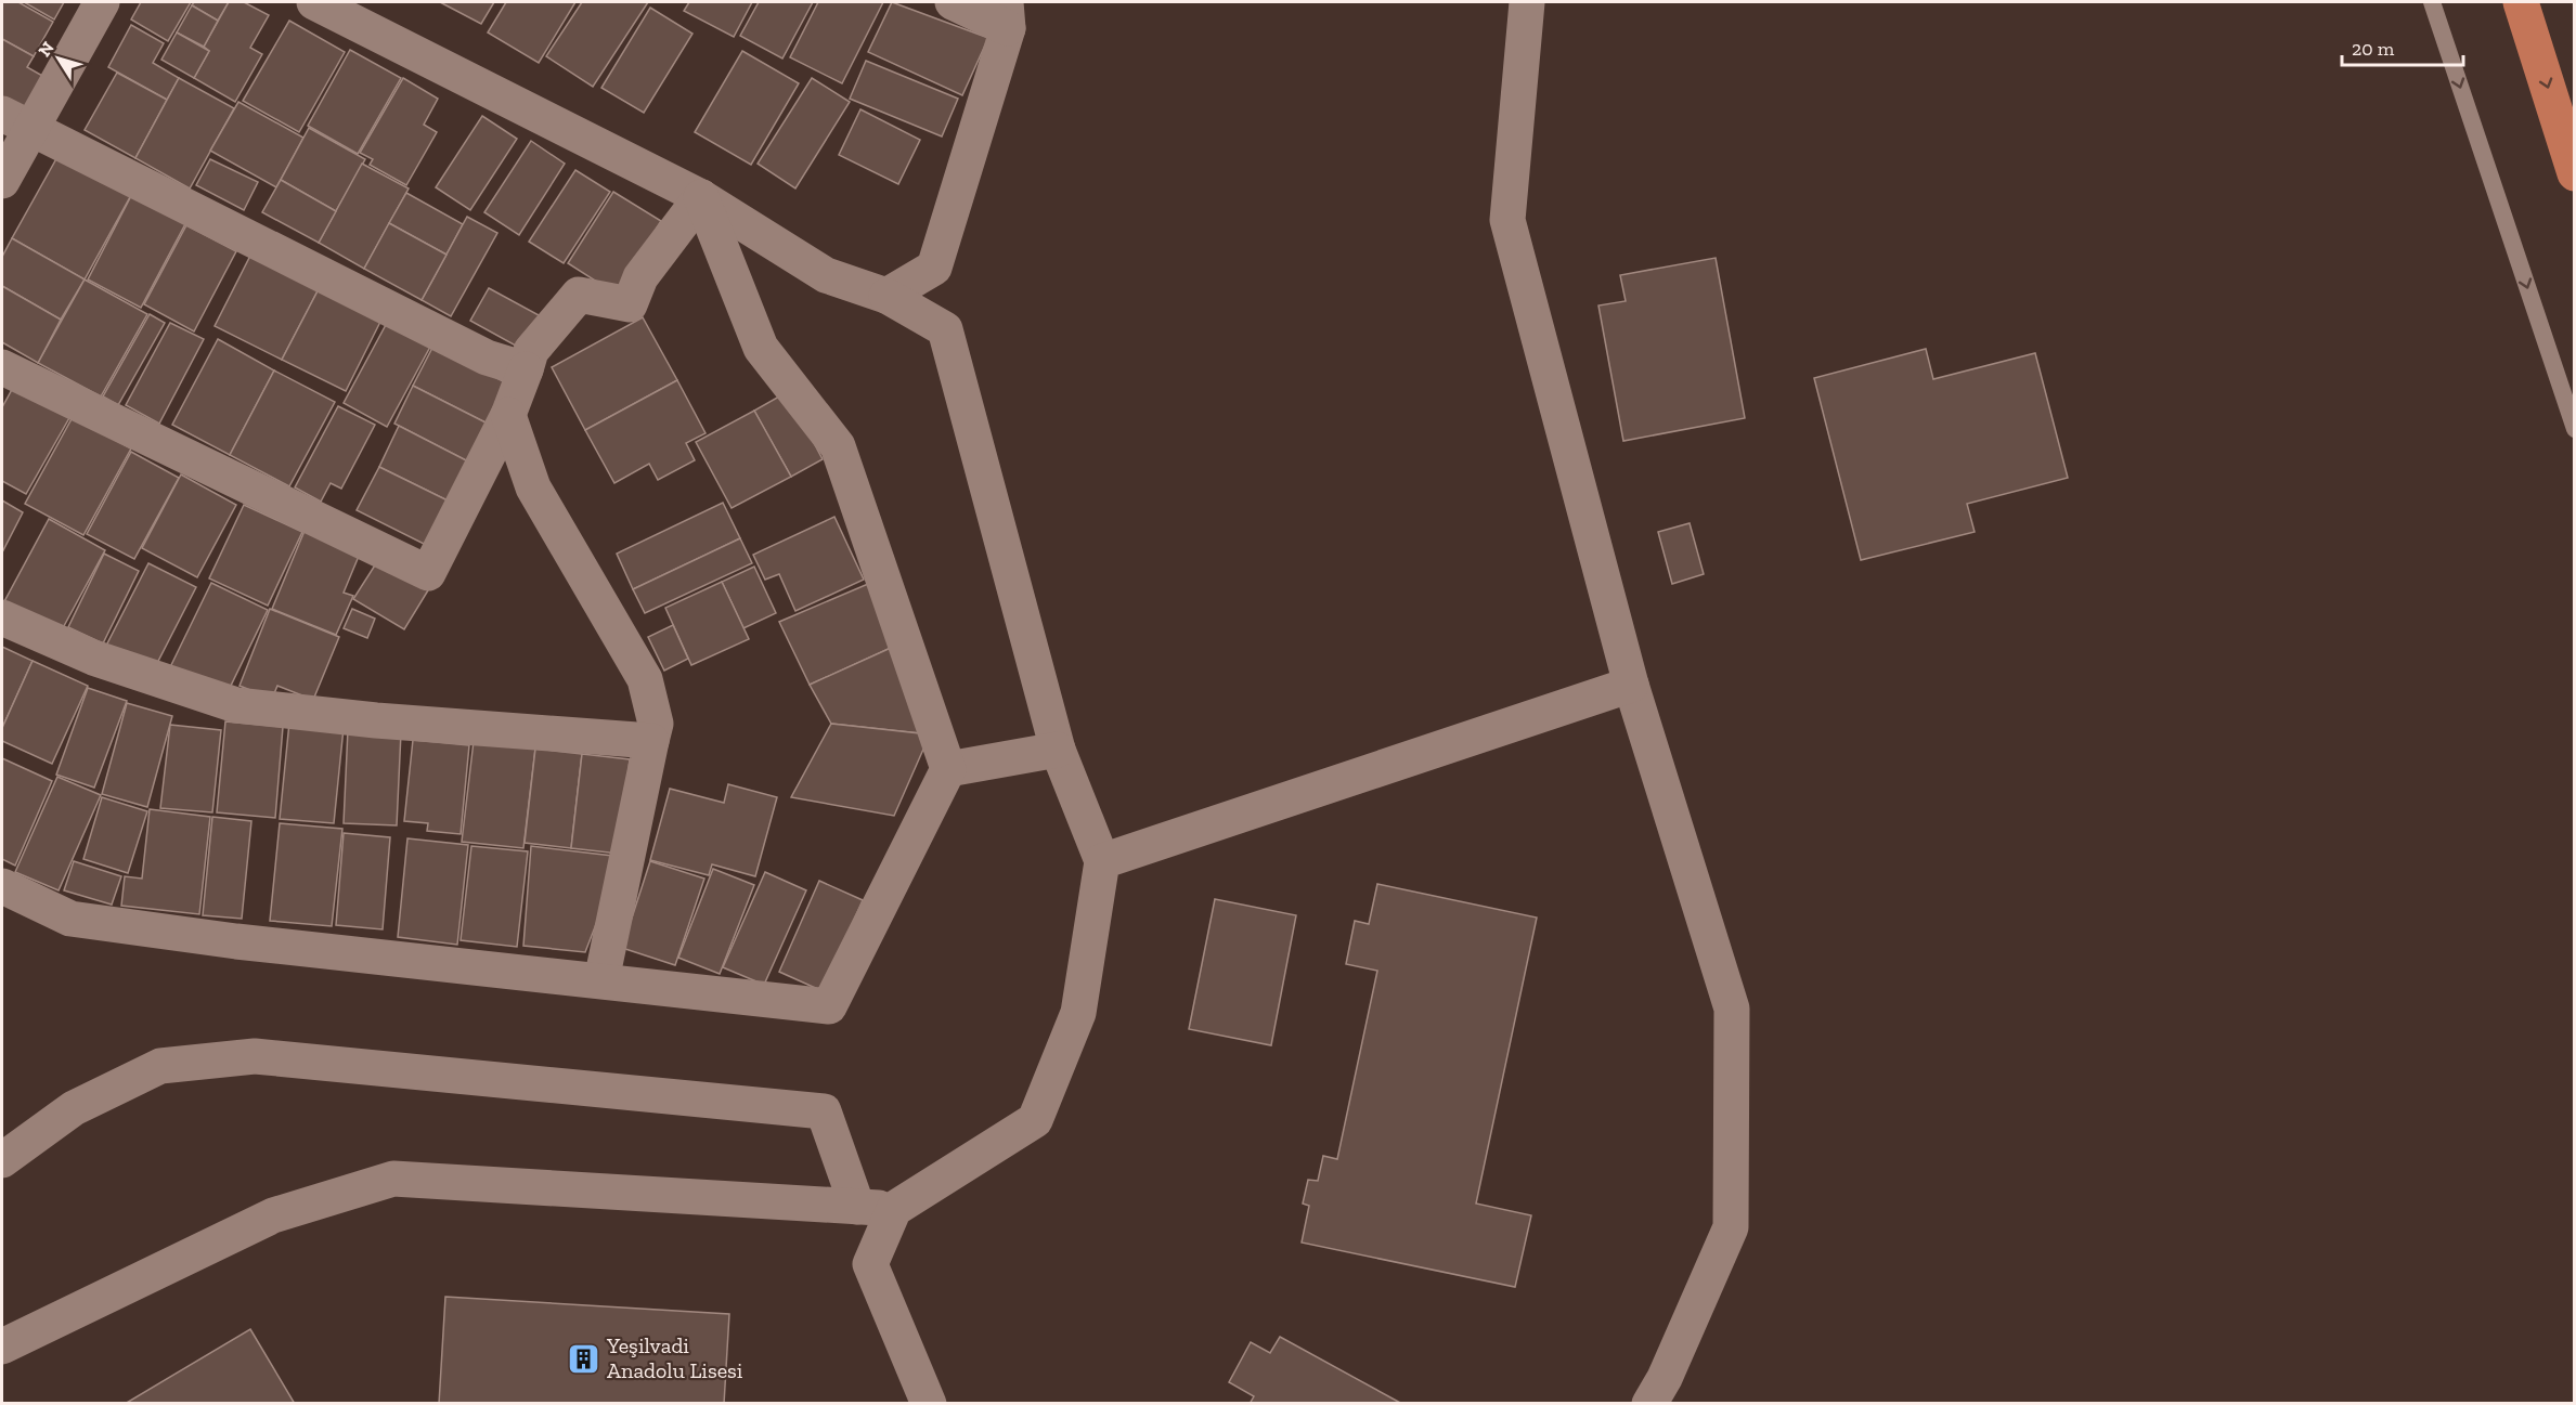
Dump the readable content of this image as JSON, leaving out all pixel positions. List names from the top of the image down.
{
  "places": {
    "building": ["Yeşilvadi Anadolu Lisesi"]
  },
  "scale_bar": "20 m",
  "north": "top left"
}
